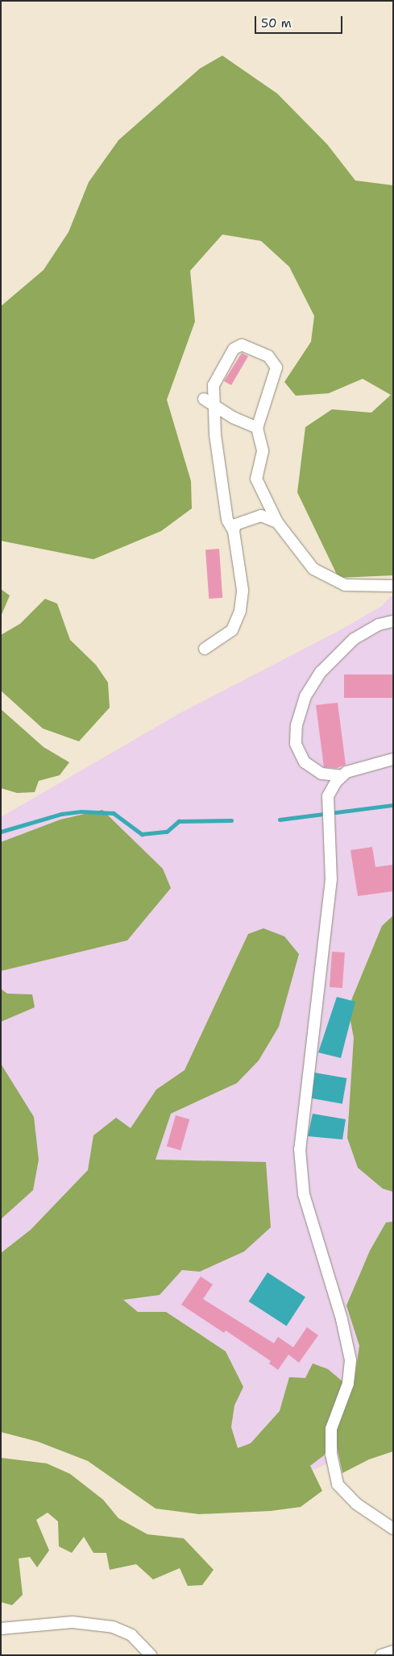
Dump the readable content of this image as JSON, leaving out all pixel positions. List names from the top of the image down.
{
  "scale_bar": "50 m"
}
